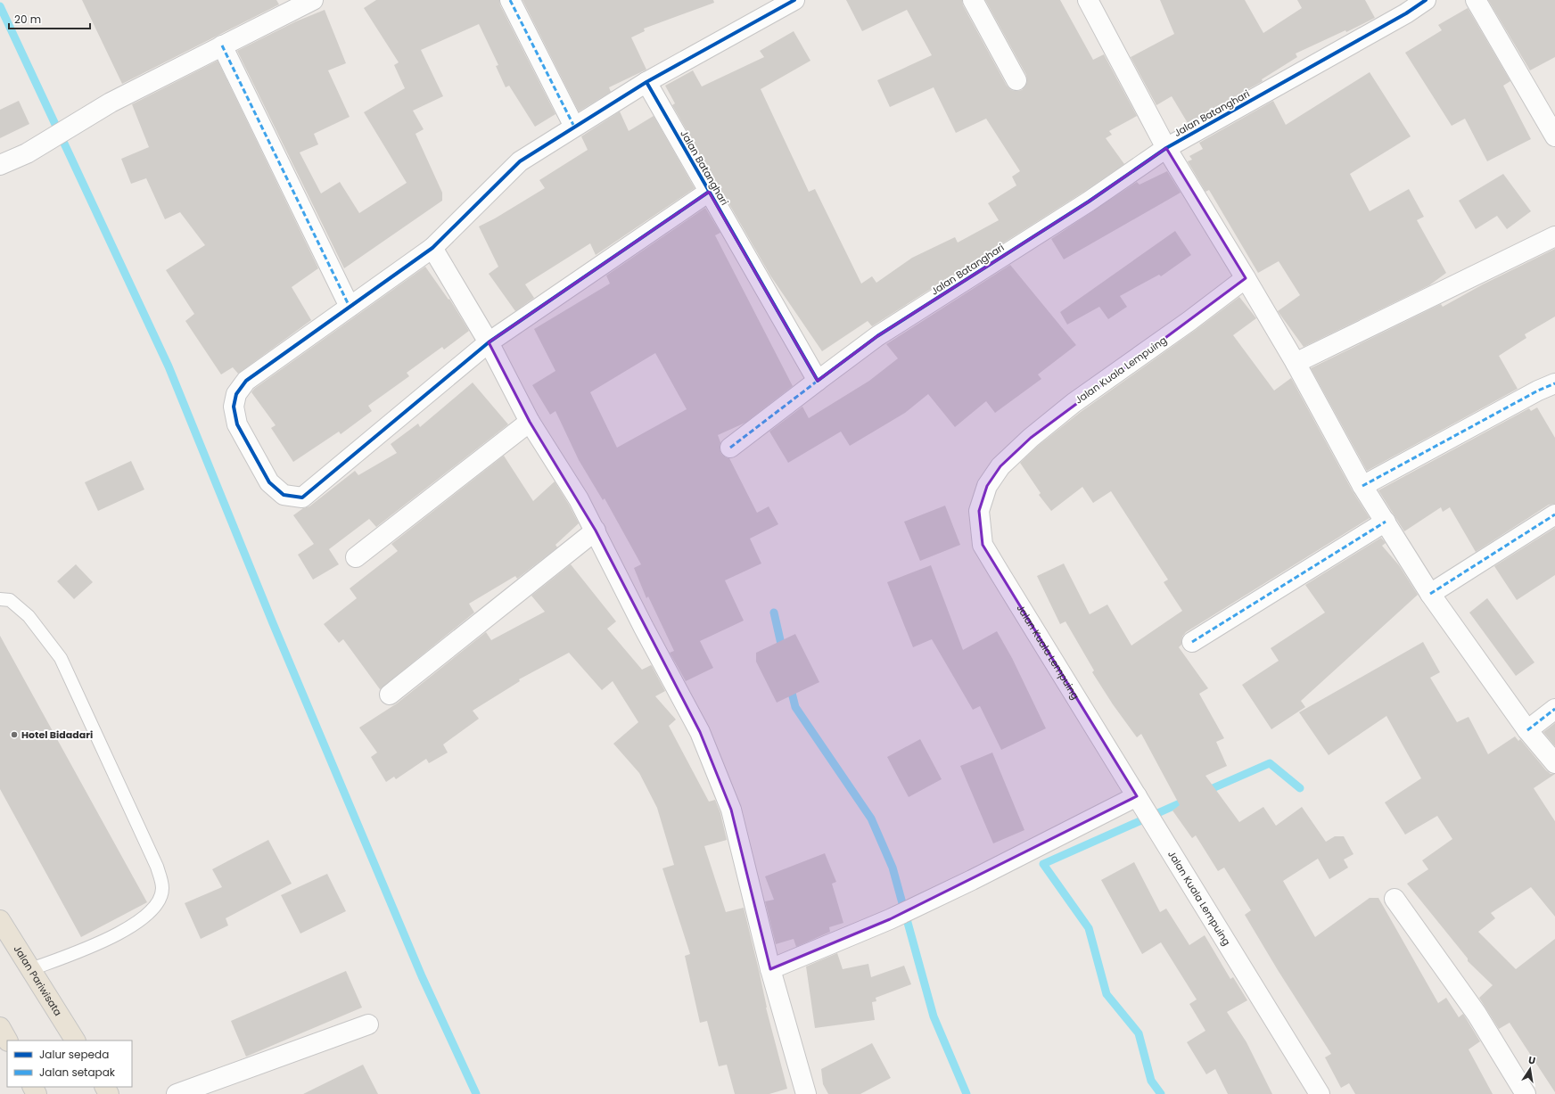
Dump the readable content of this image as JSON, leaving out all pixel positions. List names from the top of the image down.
{
  "streets": {
    "main road": ["Jalan Pariwisata"],
    "street": ["Jalan Batanghari", "Jalan Kuala Lempuing"]
  },
  "places": ["Hotel Bidadari"],
  "legend": ["Jalur sepeda", "Jalan setapak"],
  "scale_bar": "20 m",
  "north": "top"
}
